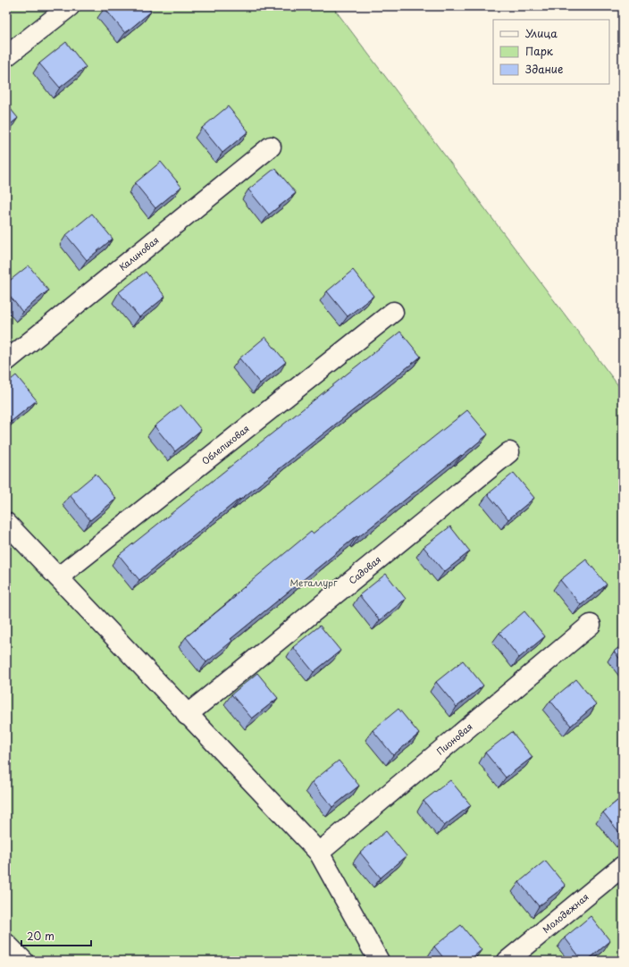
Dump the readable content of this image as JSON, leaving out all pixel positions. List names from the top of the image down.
{
  "streets": {
    "main road": [
      "Калиновая",
      "Облепиховая",
      "Садовая",
      "Пионовая",
      "Молодежная"
    ]
  },
  "parks": ["Металлург"],
  "legend": ["Улица", "Парк", "Здание"],
  "scale_bar": "20 m"
}
